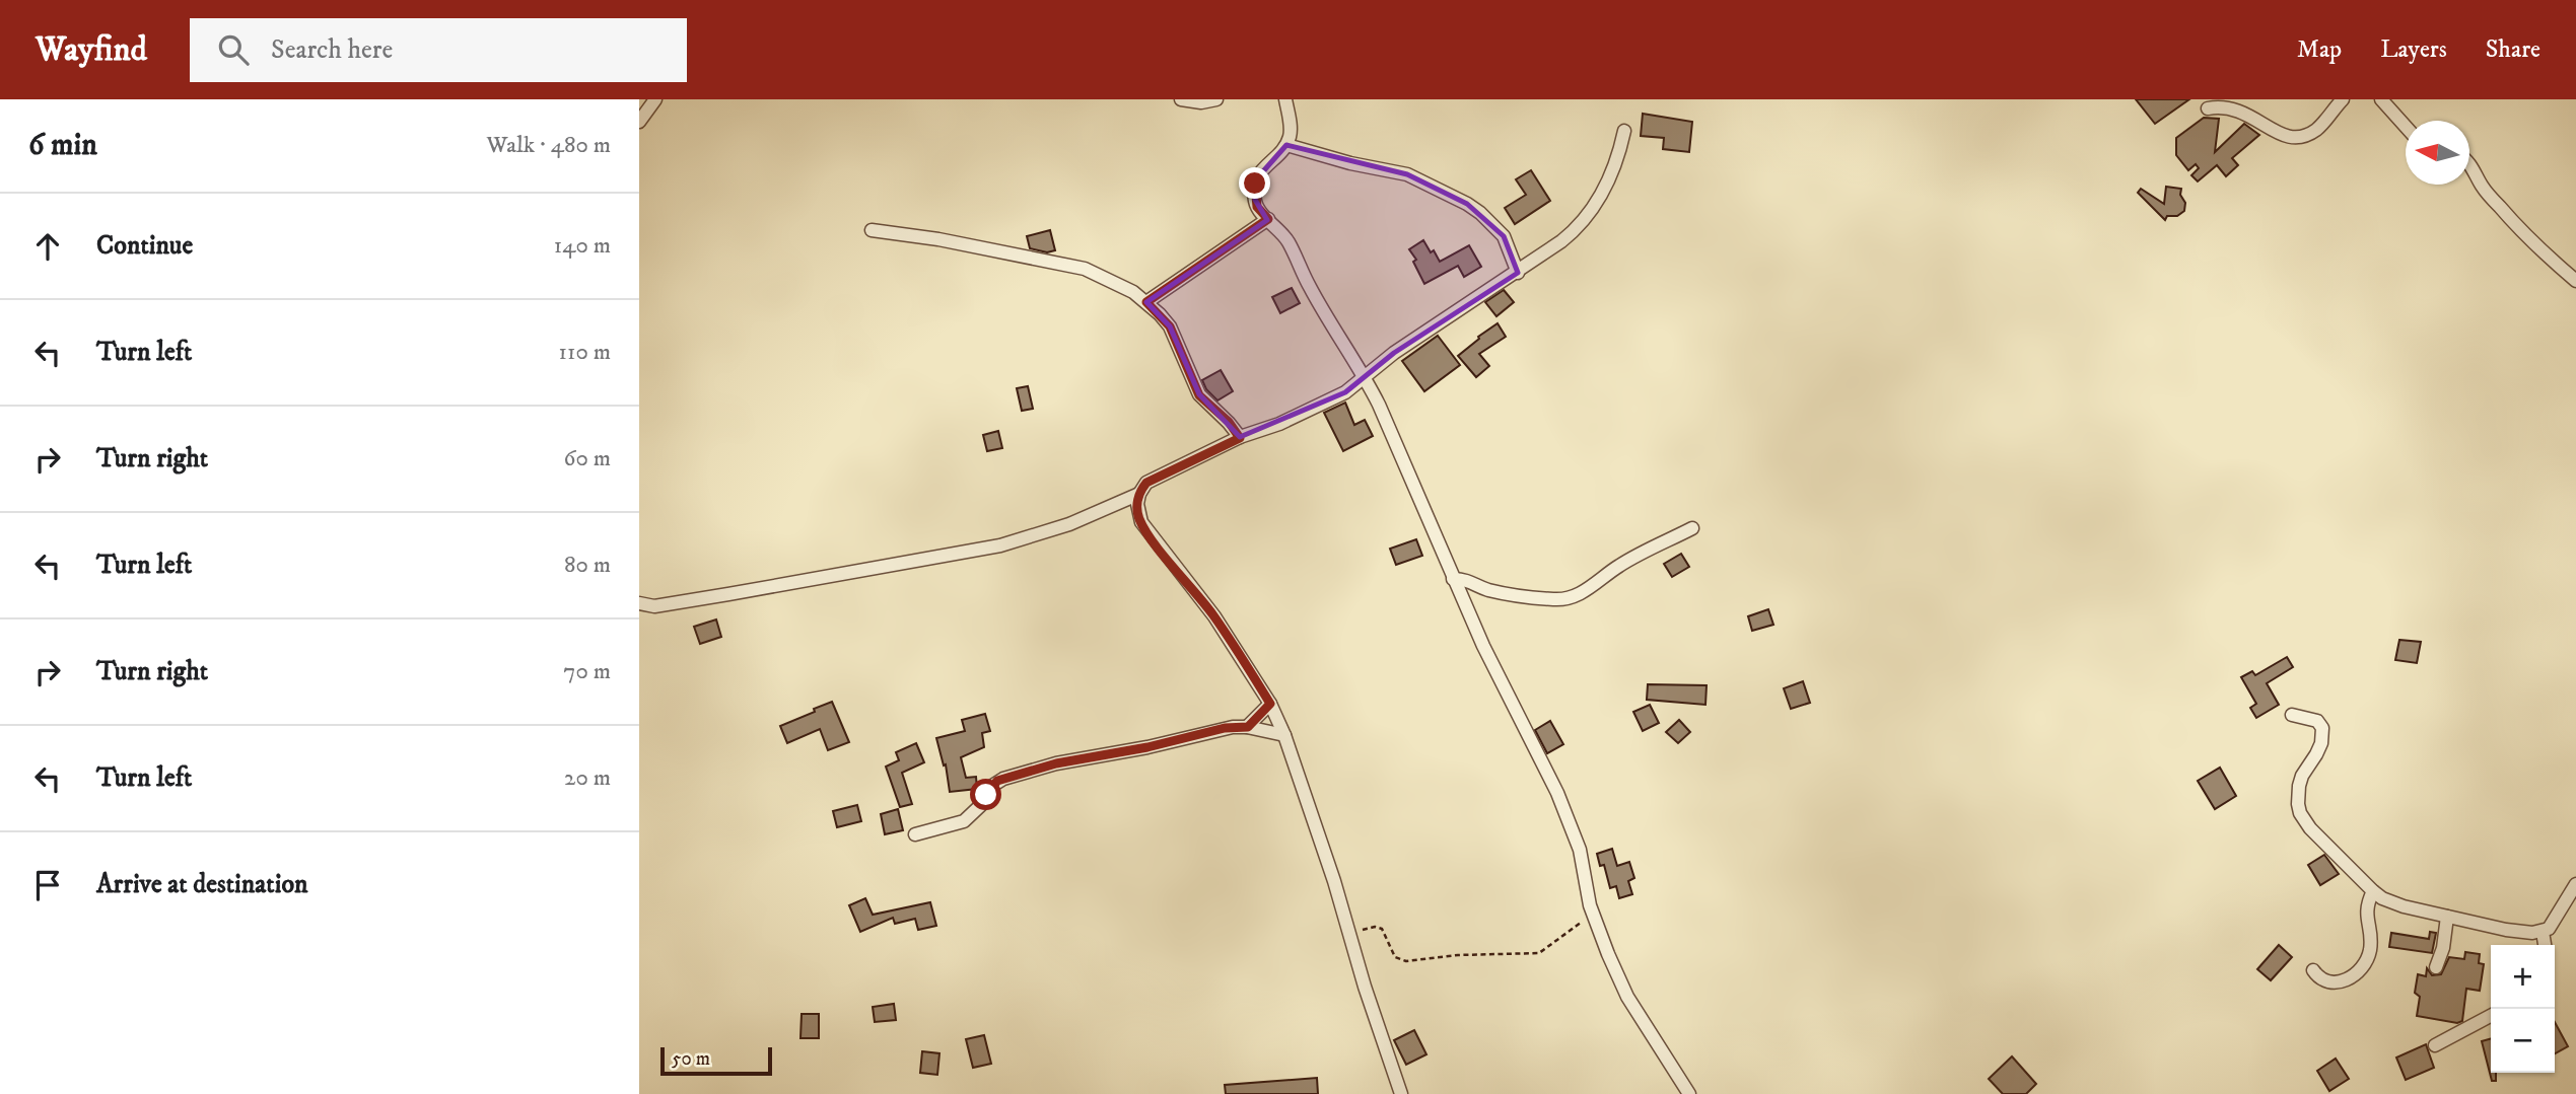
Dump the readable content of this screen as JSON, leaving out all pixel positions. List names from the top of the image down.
{
  "scale_bar": "50 m",
  "north": "left",
  "page": {
    "header": "Wayfind",
    "search": "Search here",
    "nav": ["Map", "Layers", "Share"],
    "heading": ["6 min", "Walk · 480 m"],
    "list": [
      ["Continue", "140 m"],
      ["Turn left", "110 m"],
      ["Turn right", "60 m"],
      ["Turn left", "80 m"],
      ["Turn right", "70 m"],
      ["Turn left", "20 m"],
      "Arrive at destination"
    ],
    "map_buttons": ["+", "−"],
    "scale": "50 m"
  }
}
